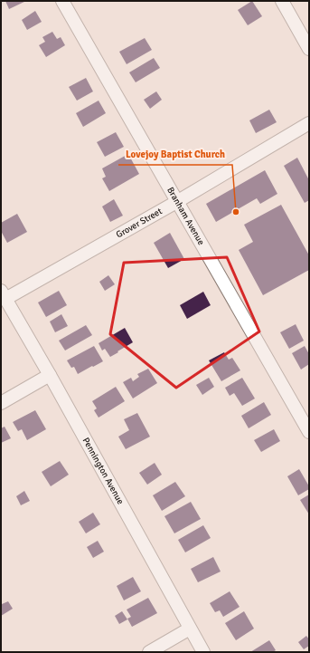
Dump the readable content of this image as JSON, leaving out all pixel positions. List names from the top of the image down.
{
  "streets": {
    "street": ["Branham Avenue", "Grover Street", "Pennington Avenue"]
  },
  "crossings": [
    ["Branham Avenue", "Grover Street"],
    ["Grover Street", "Pennington Avenue"]
  ],
  "places": ["Lovejoy Baptist Church"]
}
